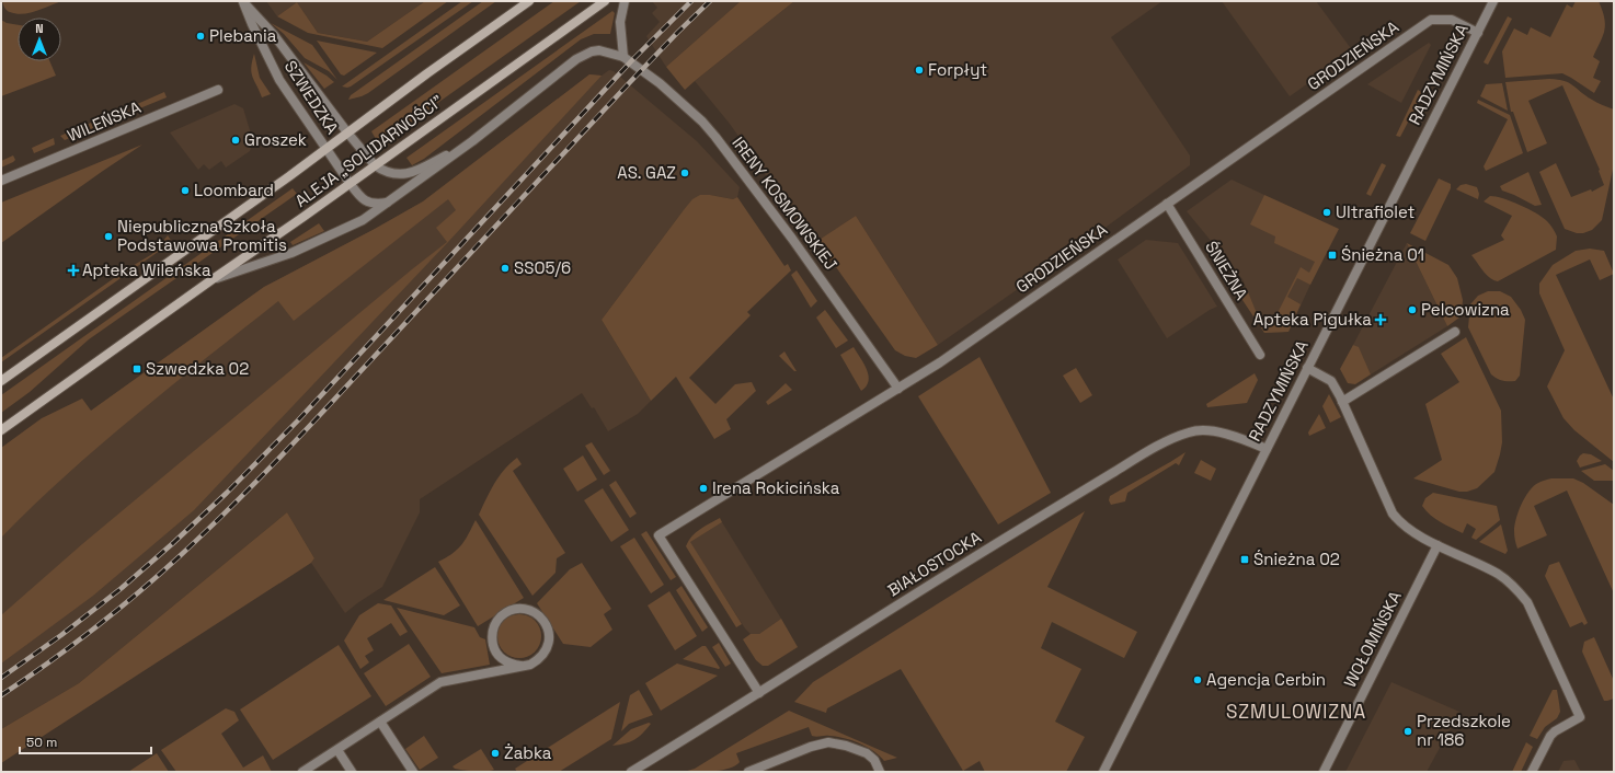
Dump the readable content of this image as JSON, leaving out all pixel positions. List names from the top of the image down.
{
  "streets": {
    "main road": ["ALEJA „SOLIDARNOŚCI”"],
    "street": [
      "GRODZIEŃSKA",
      "RADZYMIŃSKA",
      "SZWEDZKA",
      "WILEŃSKA",
      "IRENY KOSMOWSKIEJ",
      "ŚNIEŻNA",
      "BIAŁOSTOCKA",
      "WOŁOMIŃSKA"
    ]
  },
  "crossings": [
    ["GRODZIEŃSKA", "RADZYMIŃSKA"],
    ["GRODZIEŃSKA", "IRENY KOSMOWSKIEJ"],
    ["GRODZIEŃSKA", "ŚNIEŻNA"],
    ["GRODZIEŃSKA", "BIAŁOSTOCKA"],
    ["RADZYMIŃSKA", "BIAŁOSTOCKA"],
    ["SZWEDZKA", "ALEJA „SOLIDARNOŚCI”"]
  ],
  "districts": ["SZMULOWIZNA"],
  "places": {
    "other": [
      "Plebania",
      "Forpłyt",
      "Groszek",
      "AS. GAZ",
      "Loombard",
      "Ultrafiolet",
      "Niepubliczna Szkoła Podstawowa Promitis",
      "SSO5/6",
      "Pelcowizna",
      "Irena Rokicińska",
      "Agencja Cerbin",
      "Przedszkole nr 186",
      "Żabka"
    ],
    "transit": ["Śnieżna 01", "Szwedzka 02", "Śnieżna 02"],
    "health": ["Apteka Wileńska", "Apteka Pigułka"]
  },
  "scale_bar": "50 m",
  "north": "top"
}
